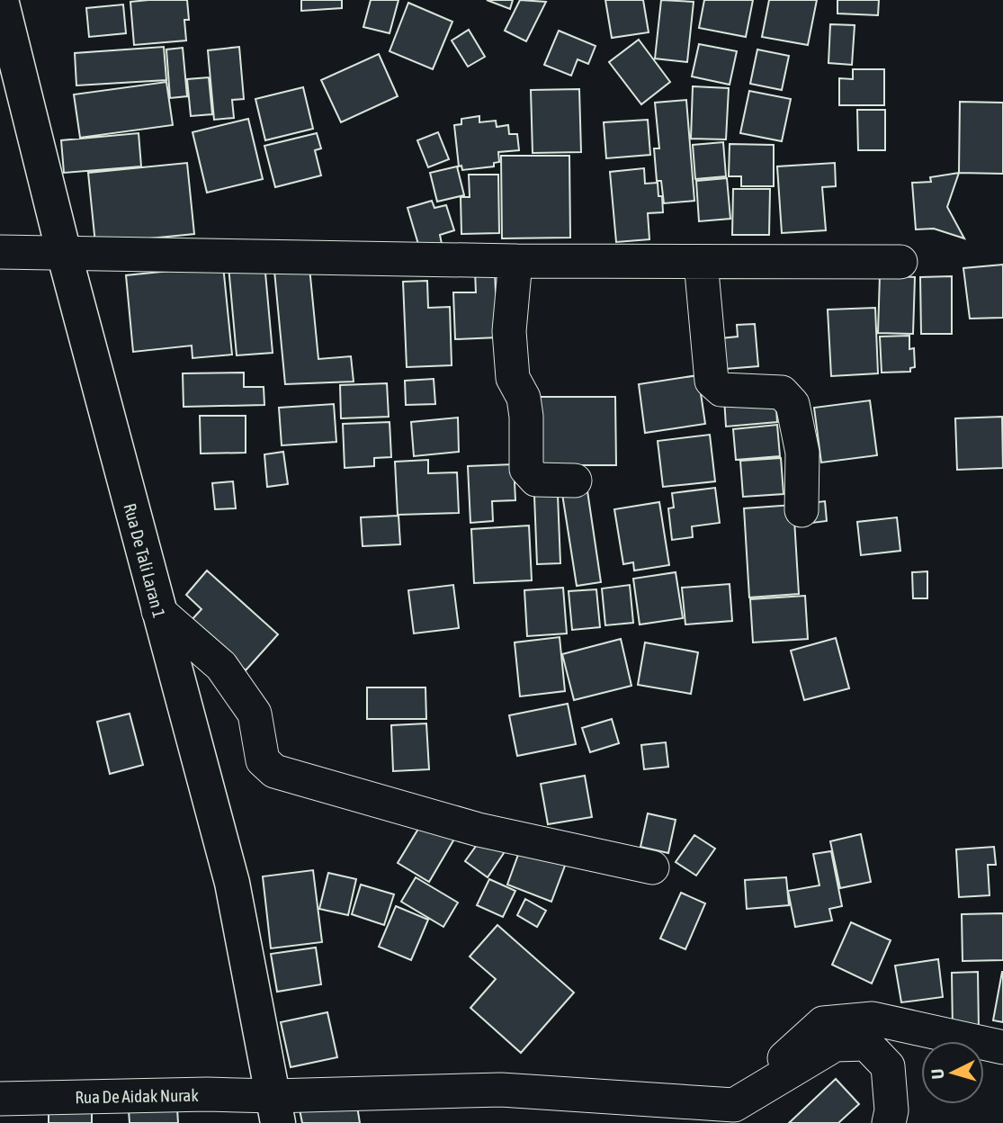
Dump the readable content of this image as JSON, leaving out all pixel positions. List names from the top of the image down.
{
  "streets": {
    "main road": ["Rua De Tali Laran 1"],
    "street": ["Rua De Aidak Nurak"]
  },
  "crossings": [
    ["Rua De Tali Laran 1", "Rua De Aidak Nurak"]
  ],
  "north": "left"
}
